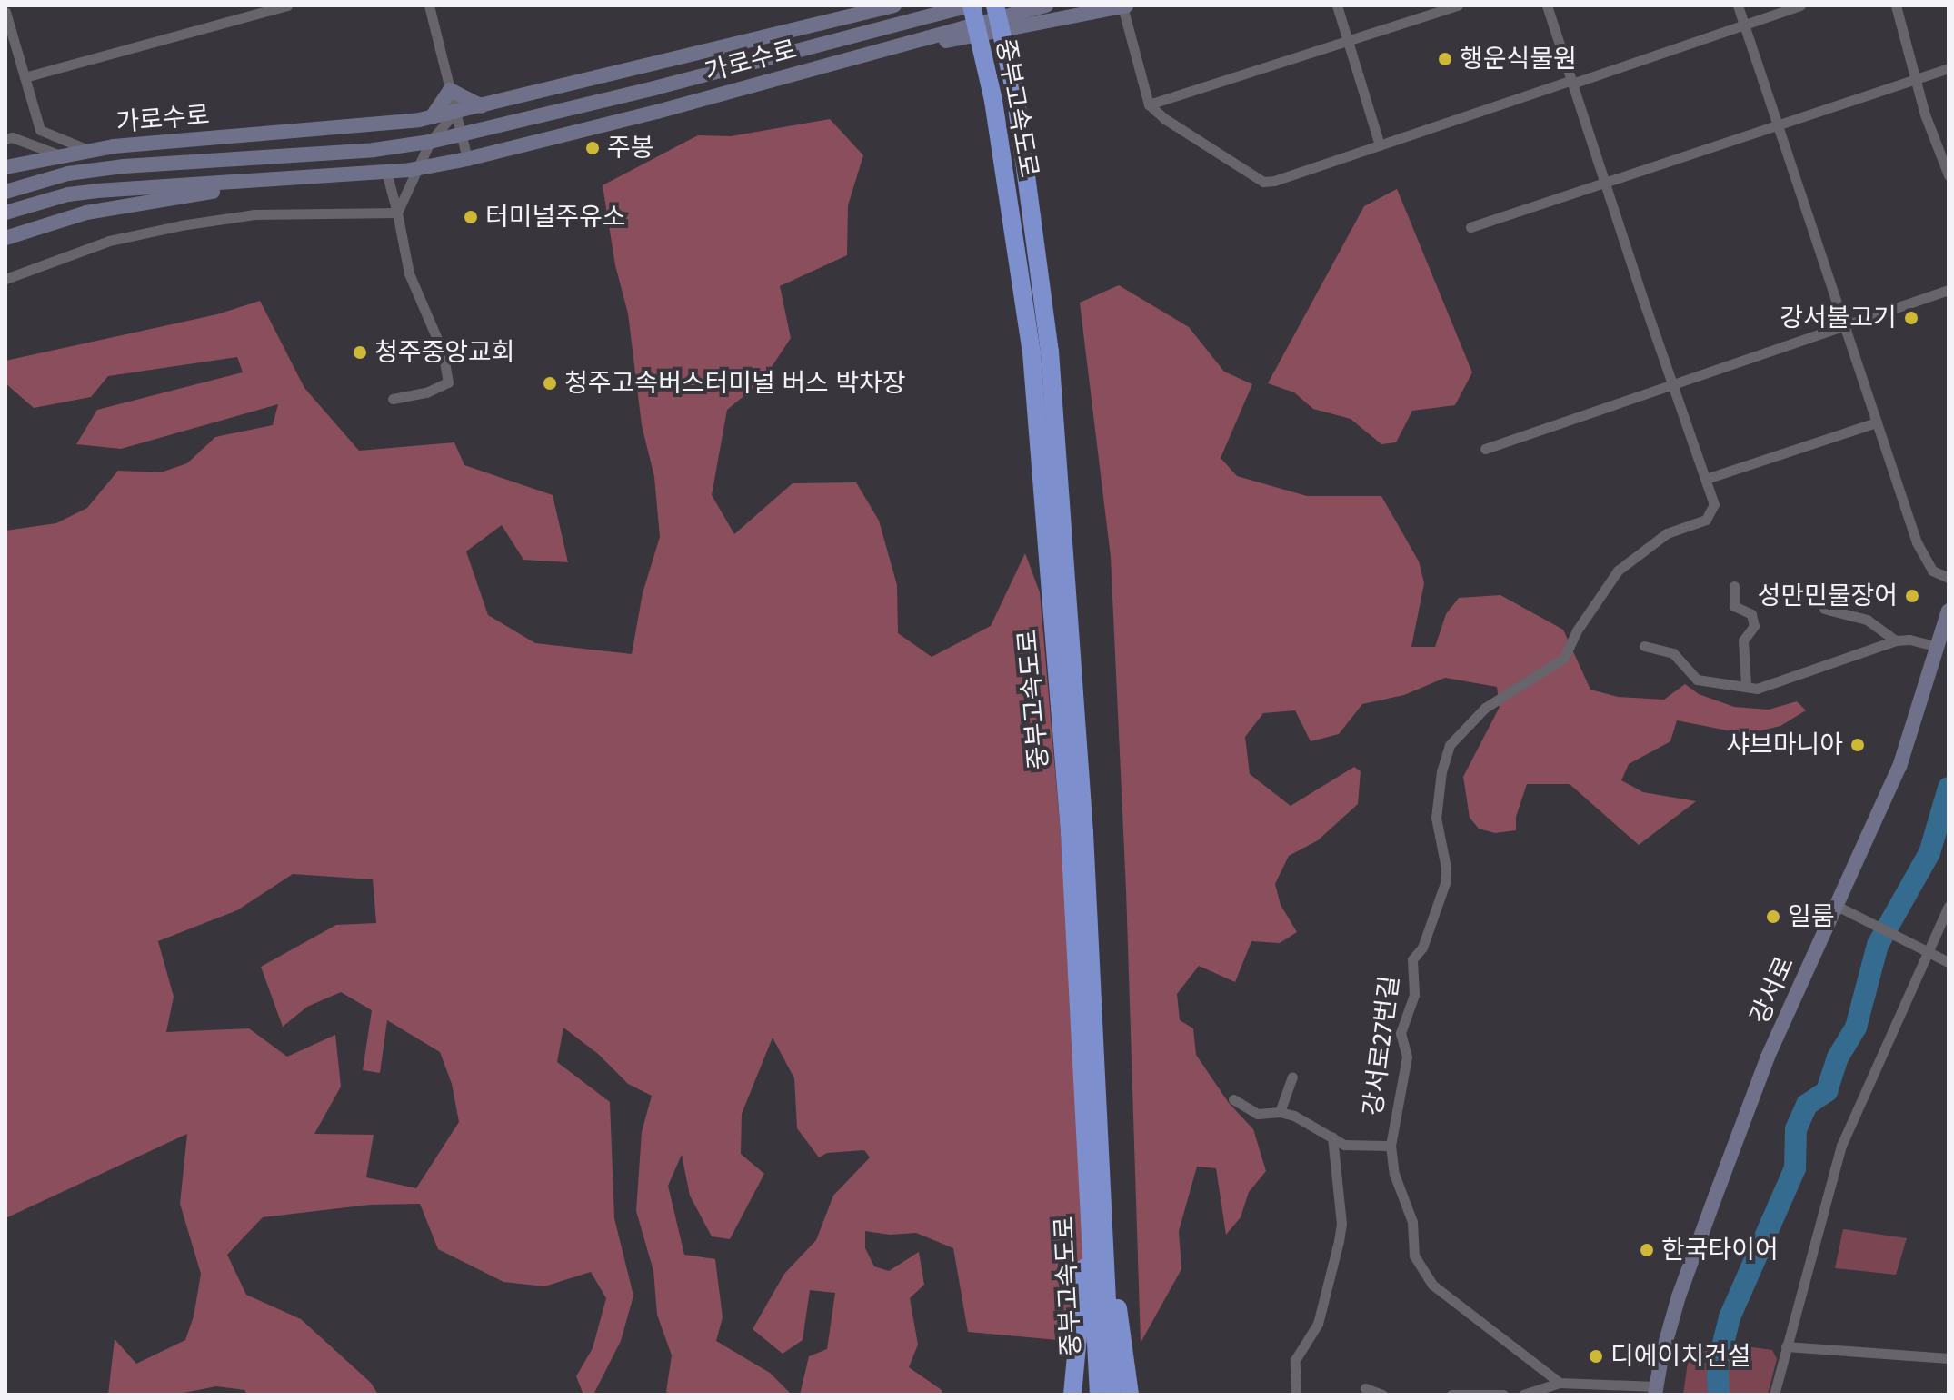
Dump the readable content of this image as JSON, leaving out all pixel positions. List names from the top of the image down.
{
  "streets": {
    "highway": ["중부고속도로"],
    "main road": ["가로수로", "강서로"],
    "street": ["강서로27번길"]
  },
  "crossings": [
    ["가로수로", "중부고속도로"]
  ],
  "places": [
    "행운식물원",
    "주봉",
    "터미널주유소",
    "강서불고기",
    "청주중앙교회",
    "청주고속버스터미널 버스 박차장",
    "성만민물장어",
    "샤브마니아",
    "일룸",
    "한국타이어",
    "디에이치건설"
  ]
}
